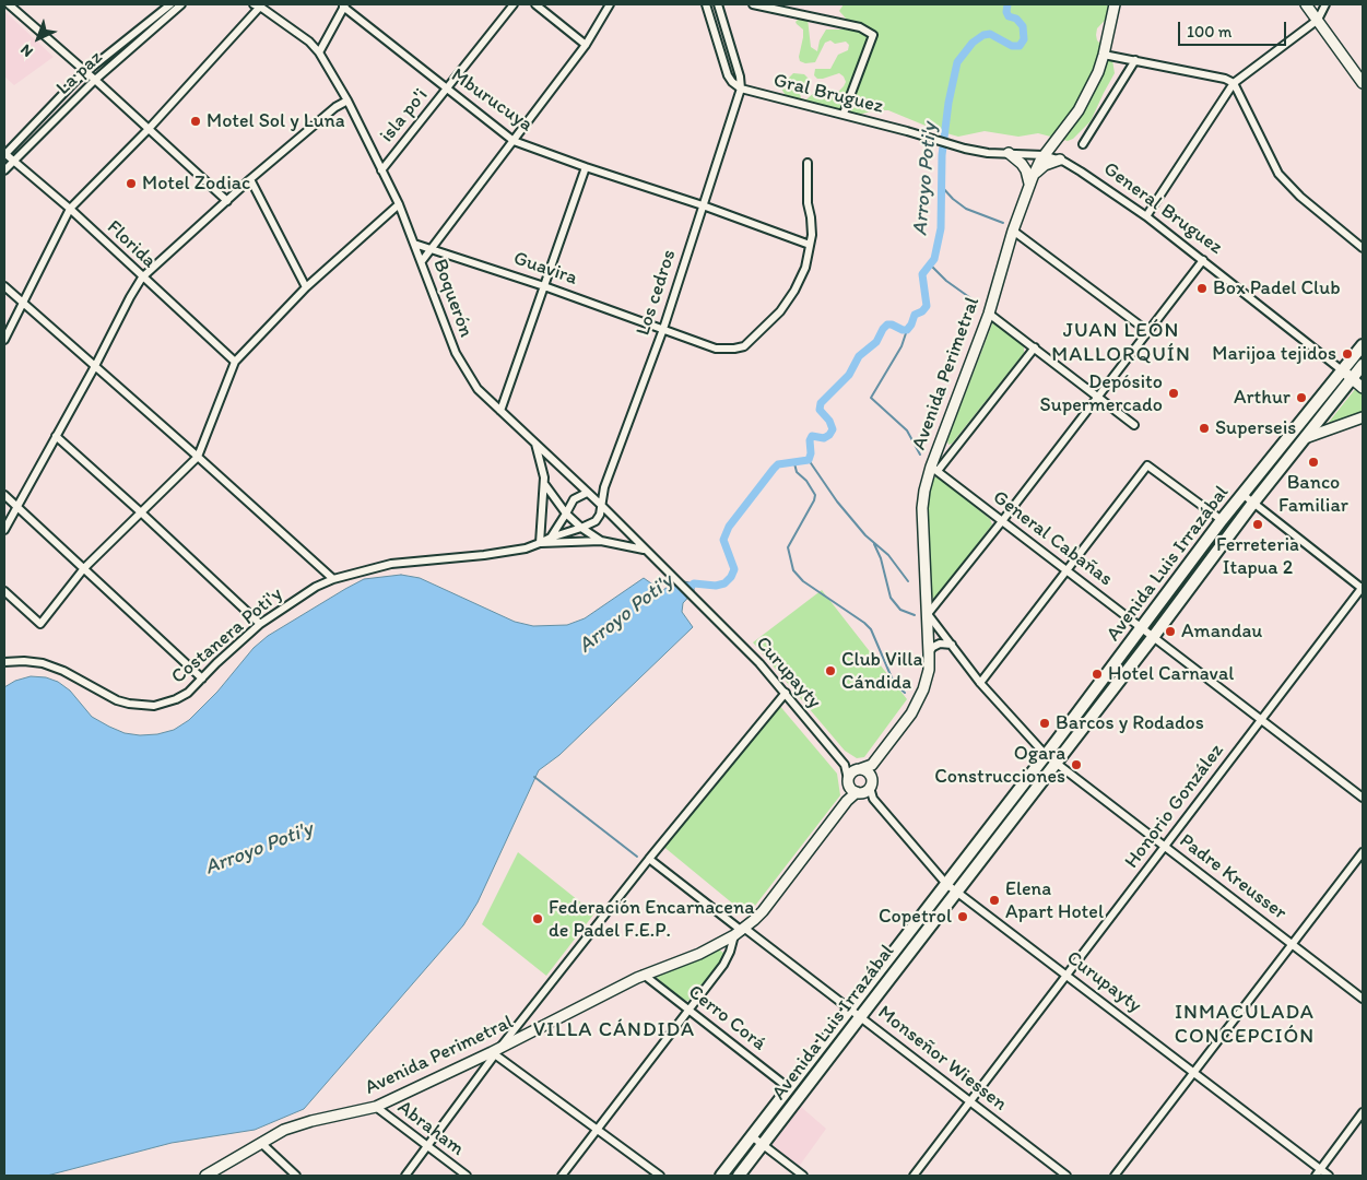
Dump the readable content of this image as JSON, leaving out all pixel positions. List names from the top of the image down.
{
  "streets": {
    "highway": ["Avenida Luis Irrazábal"],
    "main road": ["General Bruguez", "Avenida Perimetral"],
    "street": [
      "La paz",
      "Gral Bruguez",
      "Mburucuya",
      "isla po'i",
      "Florida",
      "Guavira",
      "Los cedros",
      "Boquerón",
      "General Cabañas",
      "Costanera Poti'y",
      "Curupayty",
      "Honorio González",
      "Padre Kreusser",
      "Cerro Corá",
      "Monseñor Wiessen",
      "Abraham"
    ]
  },
  "crossings": [
    ["La paz", "Florida"],
    ["Gral Bruguez", "General Bruguez"],
    ["Gral Bruguez", "Los cedros"],
    ["Mburucuya", "isla po'i"],
    ["Mburucuya", "Guavira"],
    ["Mburucuya", "Los cedros"],
    ["isla po'i", "Boquerón"],
    ["General Bruguez", "Avenida Perimetral"],
    ["General Bruguez", "Avenida Luis Irrazábal"],
    ["Guavira", "Los cedros"],
    ["Guavira", "Boquerón"],
    ["Los cedros", "Boquerón"],
    ["Boquerón", "Curupayty"],
    ["Avenida Perimetral", "General Cabañas"],
    ["Avenida Perimetral", "Curupayty"],
    ["Avenida Perimetral", "Padre Kreusser"],
    ["Avenida Perimetral", "Cerro Corá"],
    ["Avenida Perimetral", "Monseñor Wiessen"],
    ["Avenida Perimetral", "Abraham"],
    ["General Cabañas", "Avenida Luis Irrazábal"],
    ["General Cabañas", "Honorio González"],
    ["Avenida Luis Irrazábal", "Curupayty"],
    ["Avenida Luis Irrazábal", "Padre Kreusser"],
    ["Avenida Luis Irrazábal", "Cerro Corá"],
    ["Avenida Luis Irrazábal", "Monseñor Wiessen"],
    ["Curupayty", "Honorio González"],
    ["Honorio González", "Padre Kreusser"],
    ["Honorio González", "Monseñor Wiessen"]
  ],
  "districts": ["JUAN LEÓN MALLORQUÍN", "INMACULADA CONCEPCIÓN", "VILLA CÁNDIDA"],
  "water": ["Arroyo Poti'y"],
  "places": [
    "Motel Sol y Luna",
    "Motel Zodiac",
    "Box Padel Club",
    "Marijoa tejidos",
    "Depósito Supermercado",
    "Arthur",
    "Superseis",
    "Banco Familiar",
    "Ferreteria Itapua 2",
    "Amandau",
    "Club Villa Cándida",
    "Hotel Carnaval",
    "Barcos y Rodados",
    "Ogara Construcciones",
    "Elena Apart Hotel",
    "Copetrol",
    "Federación Encarnacena de Padel F.E.P."
  ],
  "scale_bar": "100 m",
  "north": "bottom left"
}
